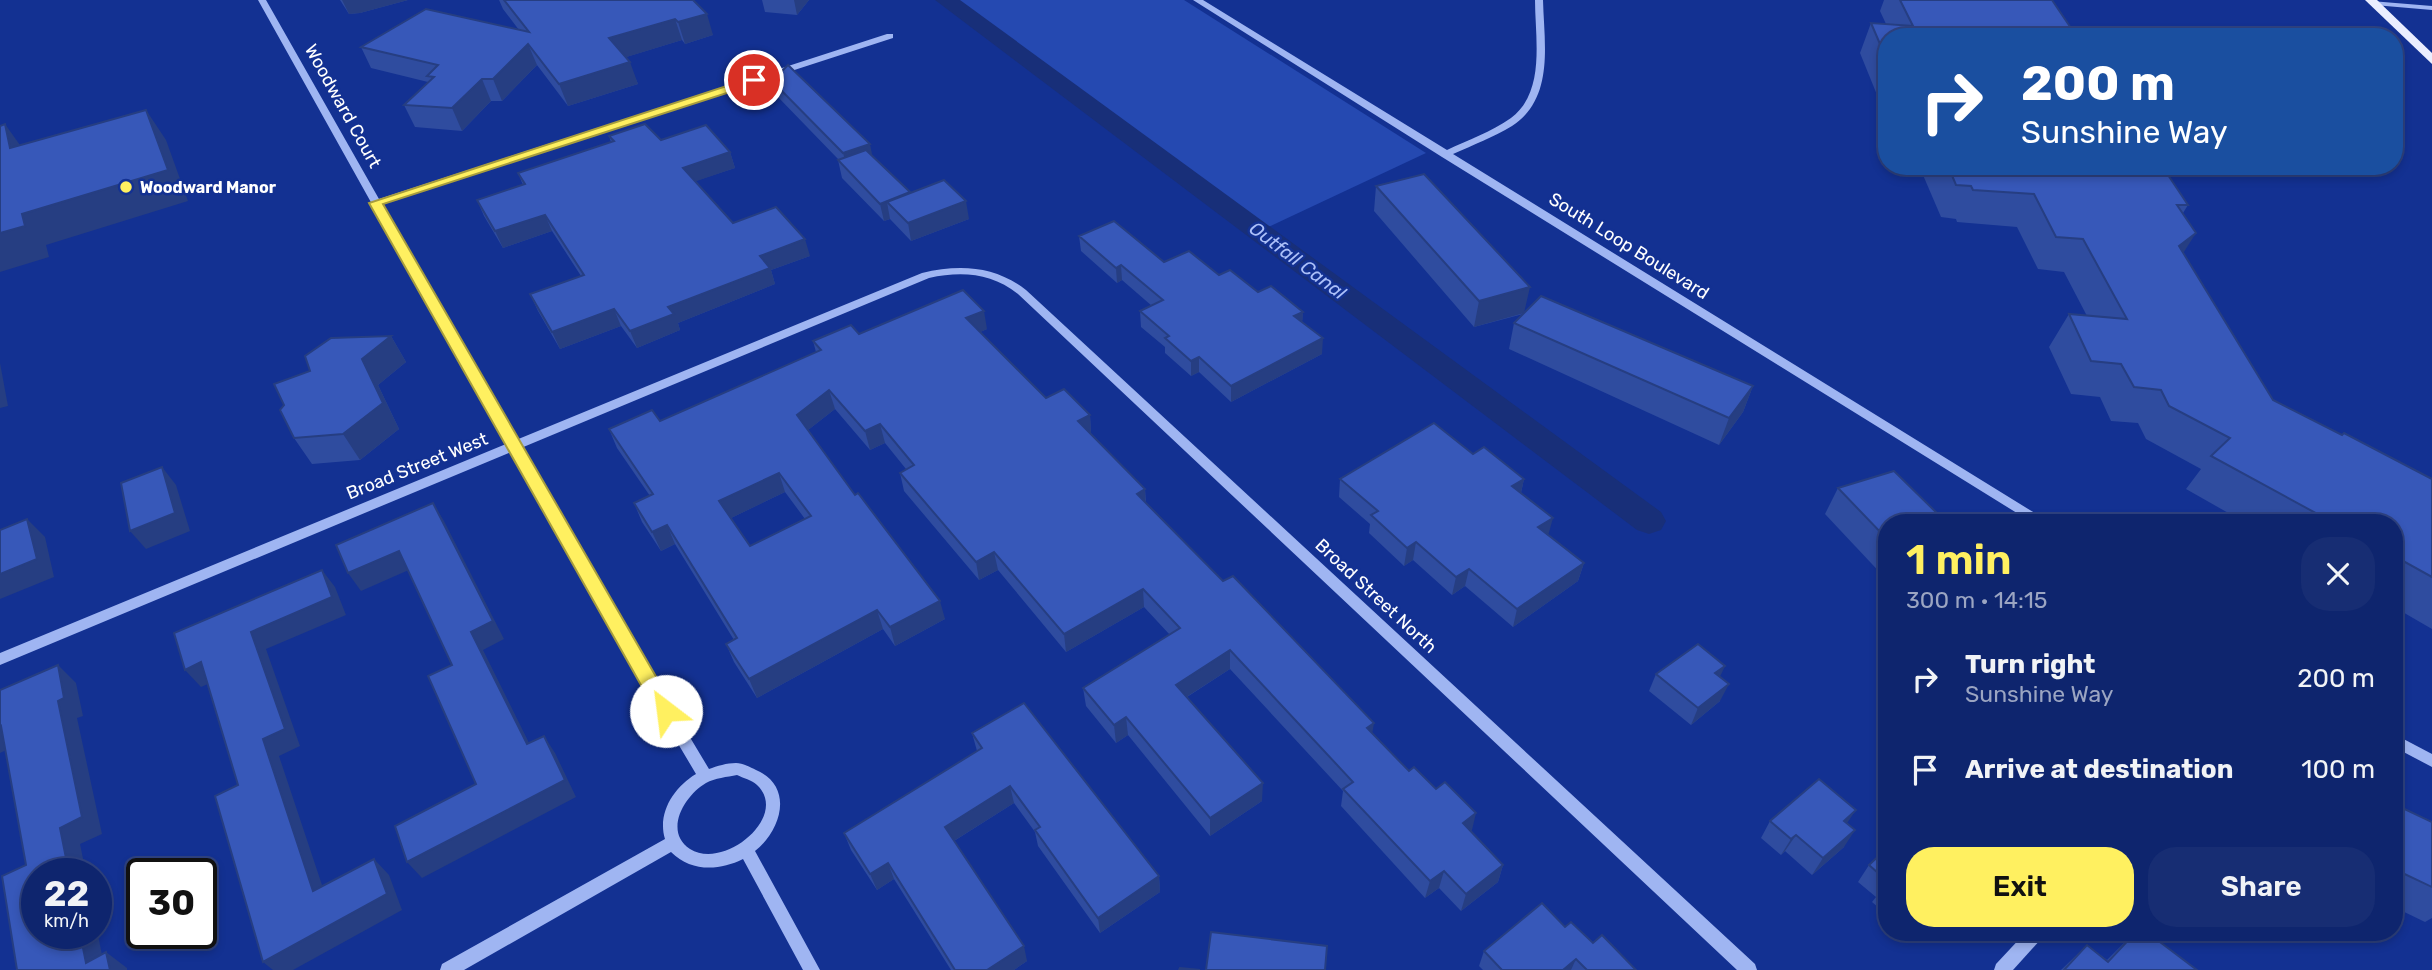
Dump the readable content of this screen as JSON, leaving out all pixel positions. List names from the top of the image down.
{
  "streets": {
    "street": [
      "Woodward Court",
      "South Loop Boulevard",
      "Broad Street West",
      "Broad Street North"
    ]
  },
  "crossings": [
    ["Woodward Court", "Broad Street West"],
    ["Broad Street West", "Broad Street North"]
  ],
  "water": ["Outfall Canal"],
  "places": ["Woodward Manor"],
  "page": {
    "turn": ["200 m", "Sunshine Way"],
    "heading": ["1 min", "300 m · 14:15"],
    "list": [
      {
        "name": "Turn right",
        "note": "Sunshine Way",
        "value": "200 m"
      },
      {
        "name": "Arrive at destination",
        "value": "100 m"
      }
    ],
    "buttons": ["Exit", "Share"],
    "speed": "22 km/h",
    "limit": "30"
  }
}
